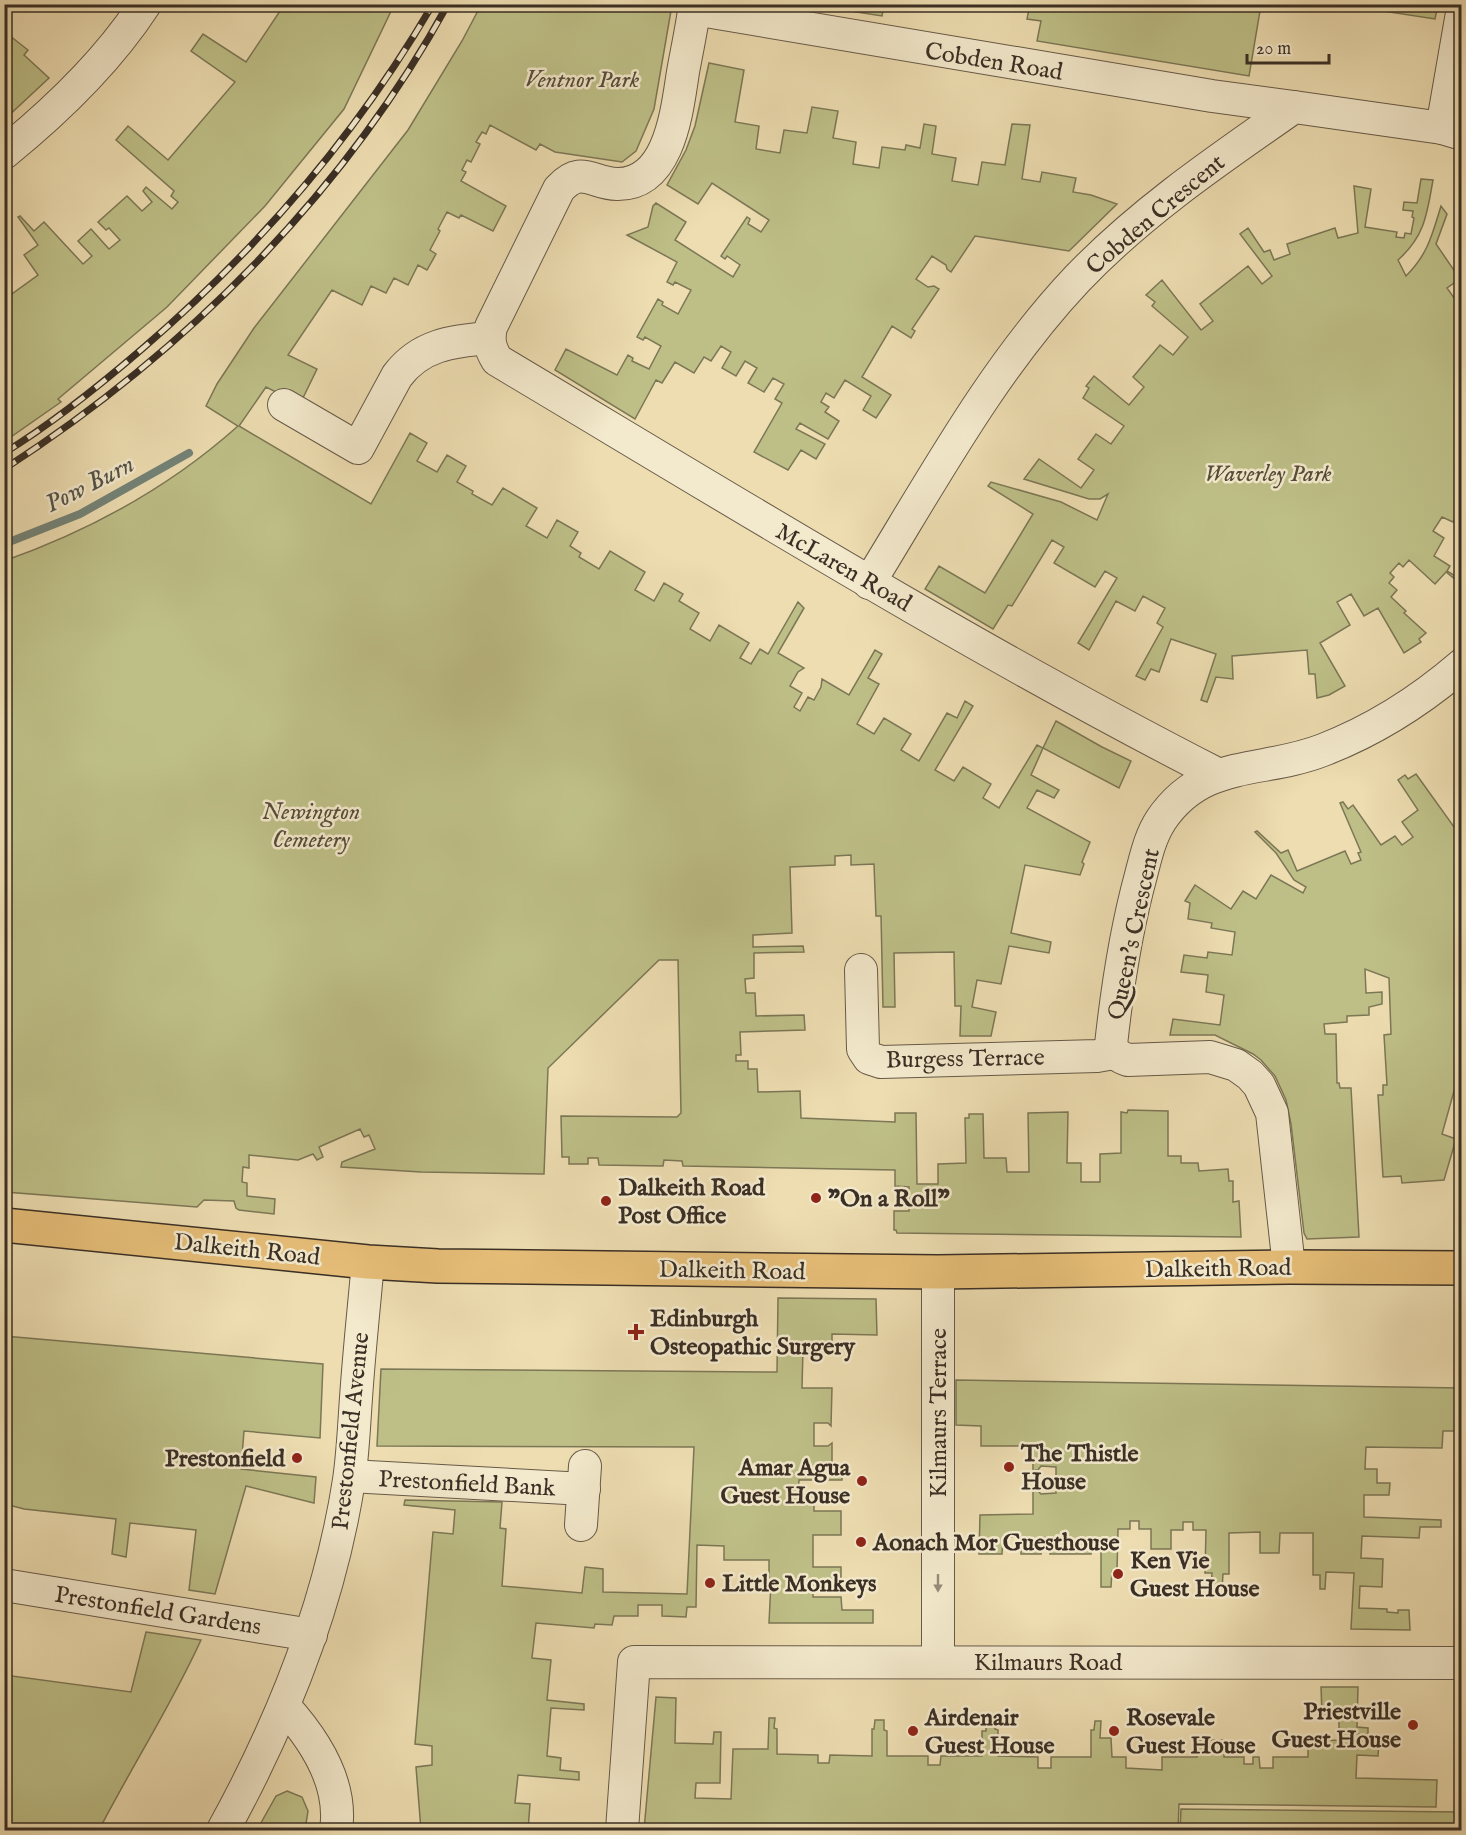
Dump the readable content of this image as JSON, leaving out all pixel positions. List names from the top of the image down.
{
  "streets": {
    "main road": ["Dalkeith Road"],
    "street": [
      "Cobden Road",
      "Cobden Crescent",
      "McLaren Road",
      "Queen's Crescent",
      "Burgess Terrace",
      "Kilmaurs Terrace",
      "Prestonfield Avenue",
      "Prestonfield Bank",
      "Prestonfield Gardens",
      "Kilmaurs Road"
    ]
  },
  "crossings": [
    ["Cobden Road", "Cobden Crescent"],
    ["Cobden Crescent", "McLaren Road"],
    ["McLaren Road", "Queen's Crescent"],
    ["Queen's Crescent", "Burgess Terrace"],
    ["Queen's Crescent", "Dalkeith Road"],
    ["Dalkeith Road", "Kilmaurs Terrace"],
    ["Dalkeith Road", "Prestonfield Avenue"],
    ["Kilmaurs Terrace", "Kilmaurs Road"],
    ["Prestonfield Avenue", "Prestonfield Bank"],
    ["Prestonfield Avenue", "Prestonfield Gardens"]
  ],
  "one_way": ["Kilmaurs Terrace"],
  "water": ["Pow Burn"],
  "parks": ["Ventnor Park", "Waverley Park", "Newington Cemetery"],
  "places": {
    "other": [
      "\"On a Roll\"",
      "Dalkeith Road Post Office",
      "Prestonfield",
      "The Thistle House",
      "Amar Agua Guest House",
      "Aonach Mor Guesthouse",
      "Ken Vie Guest House",
      "Little Monkeys",
      "Priestville Guest House",
      "Airdenair Guest House",
      "Rosevale Guest House"
    ],
    "health": ["Edinburgh Osteopathic Surgery"]
  },
  "scale_bar": "20 m"
}
